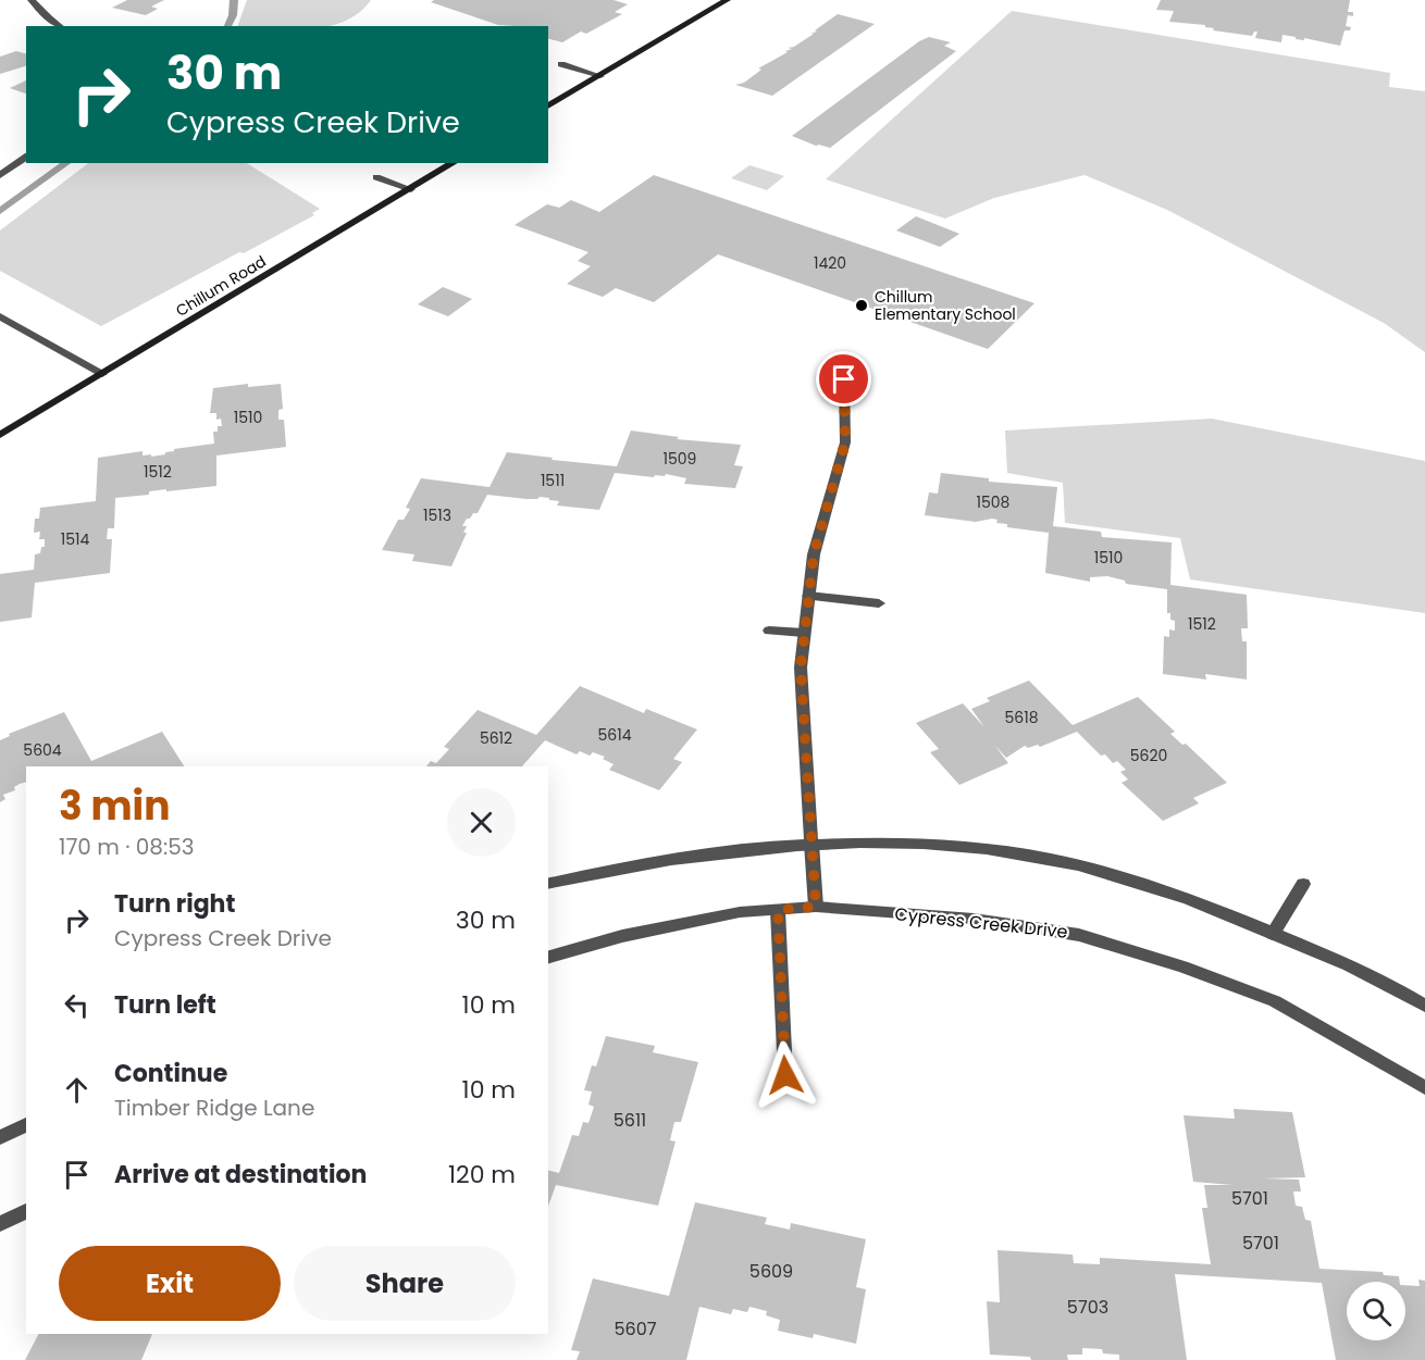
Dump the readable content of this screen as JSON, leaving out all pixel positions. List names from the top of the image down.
{
  "streets": {
    "main road": ["Chillum Road"],
    "street": ["Cypress Creek Drive"]
  },
  "places": ["Chillum Elementary School"],
  "house_numbers": [
    "1420",
    "1510",
    "1509",
    "1512",
    "1511",
    "1508",
    "1513",
    "1514",
    "1510",
    "1512",
    "5618",
    "5614",
    "5612",
    "5604",
    "5620",
    "5611",
    "5701",
    "5701",
    "5609",
    "5703",
    "5607"
  ],
  "page": {
    "turn": ["30 m", "Cypress Creek Drive"],
    "heading": ["3 min", "170 m · 08:53"],
    "list": [
      {
        "name": "Turn right",
        "note": "Cypress Creek Drive",
        "value": "30 m"
      },
      {
        "name": "Turn left",
        "value": "10 m"
      },
      {
        "name": "Continue",
        "note": "Timber Ridge Lane",
        "value": "10 m"
      },
      {
        "name": "Arrive at destination",
        "value": "120 m"
      }
    ],
    "buttons": ["Exit", "Share"]
  }
}
